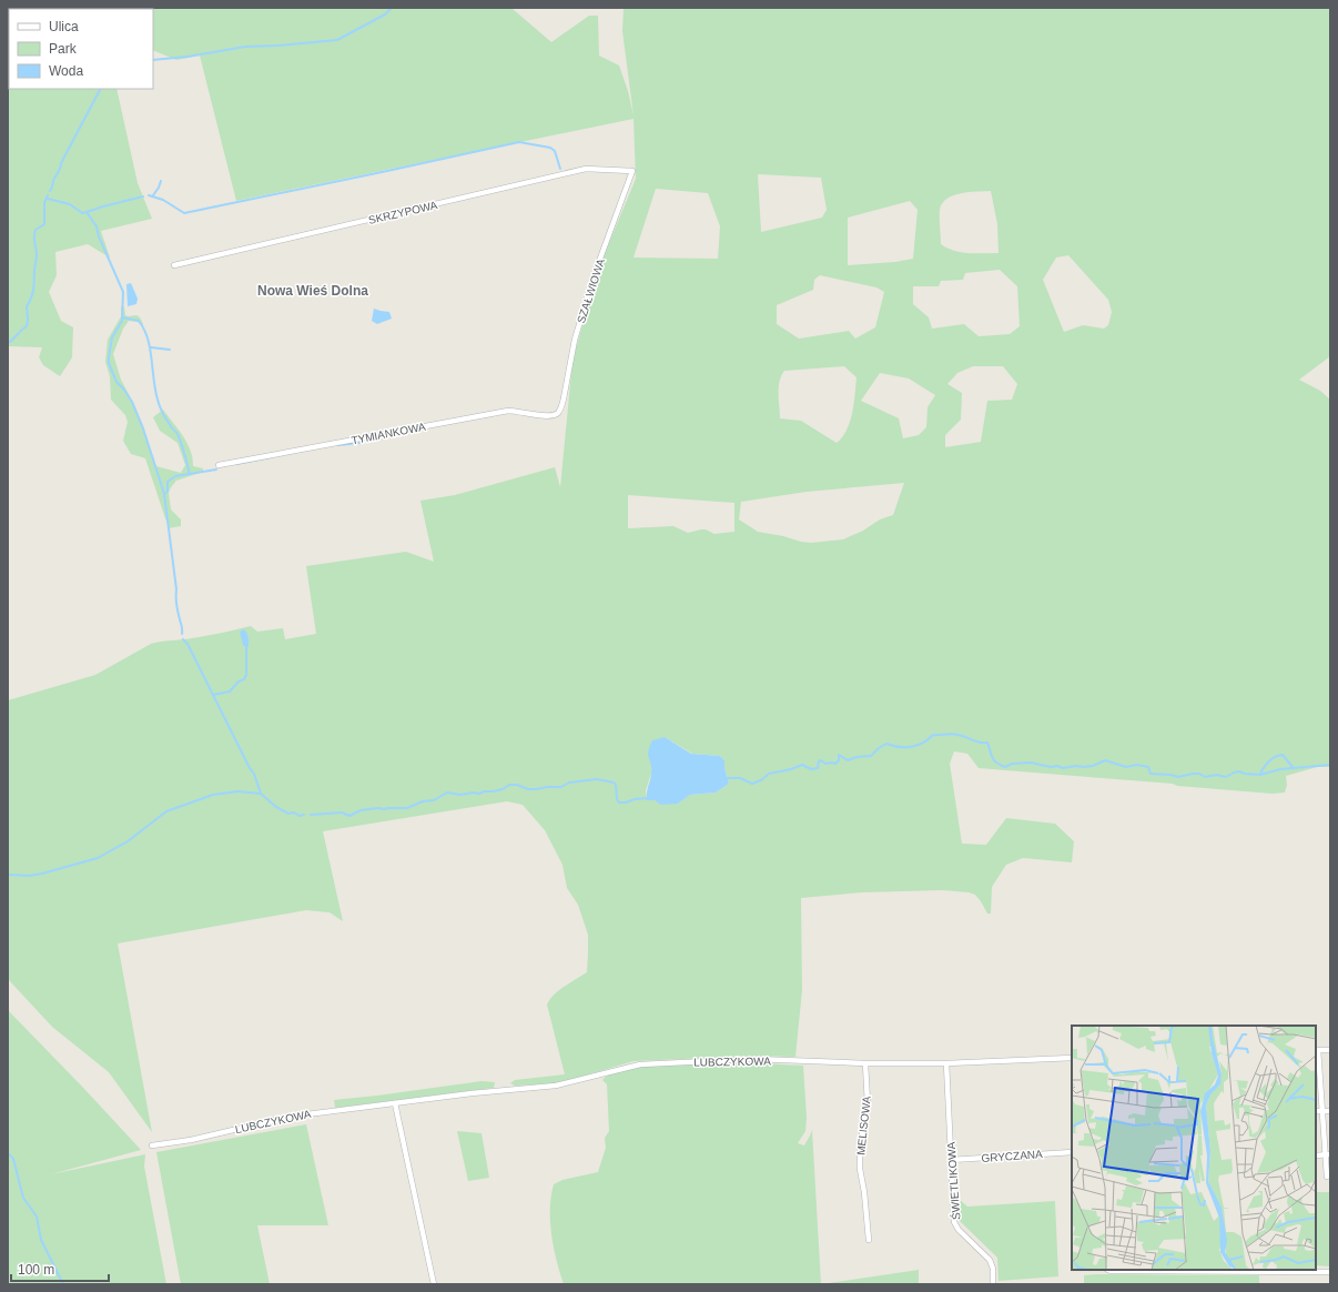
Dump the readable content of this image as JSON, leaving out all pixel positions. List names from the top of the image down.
{
  "streets": {
    "street": [
      "SKRZYPOWA",
      "SZAŁWIOWA",
      "TYMIANKOWA",
      "LUBCZYKOWA",
      "MELISOWA",
      "GRYCZANA",
      "ŚWIETLIKOWA"
    ]
  },
  "crossings": [
    ["SKRZYPOWA", "SZAŁWIOWA"],
    ["SZAŁWIOWA", "TYMIANKOWA"],
    ["LUBCZYKOWA", "MELISOWA"],
    ["LUBCZYKOWA", "ŚWIETLIKOWA"],
    ["GRYCZANA", "ŚWIETLIKOWA"]
  ],
  "districts": ["Nowa Wieś Dolna"],
  "legend": ["Ulica", "Park", "Woda"],
  "scale_bar": "100 m"
}
